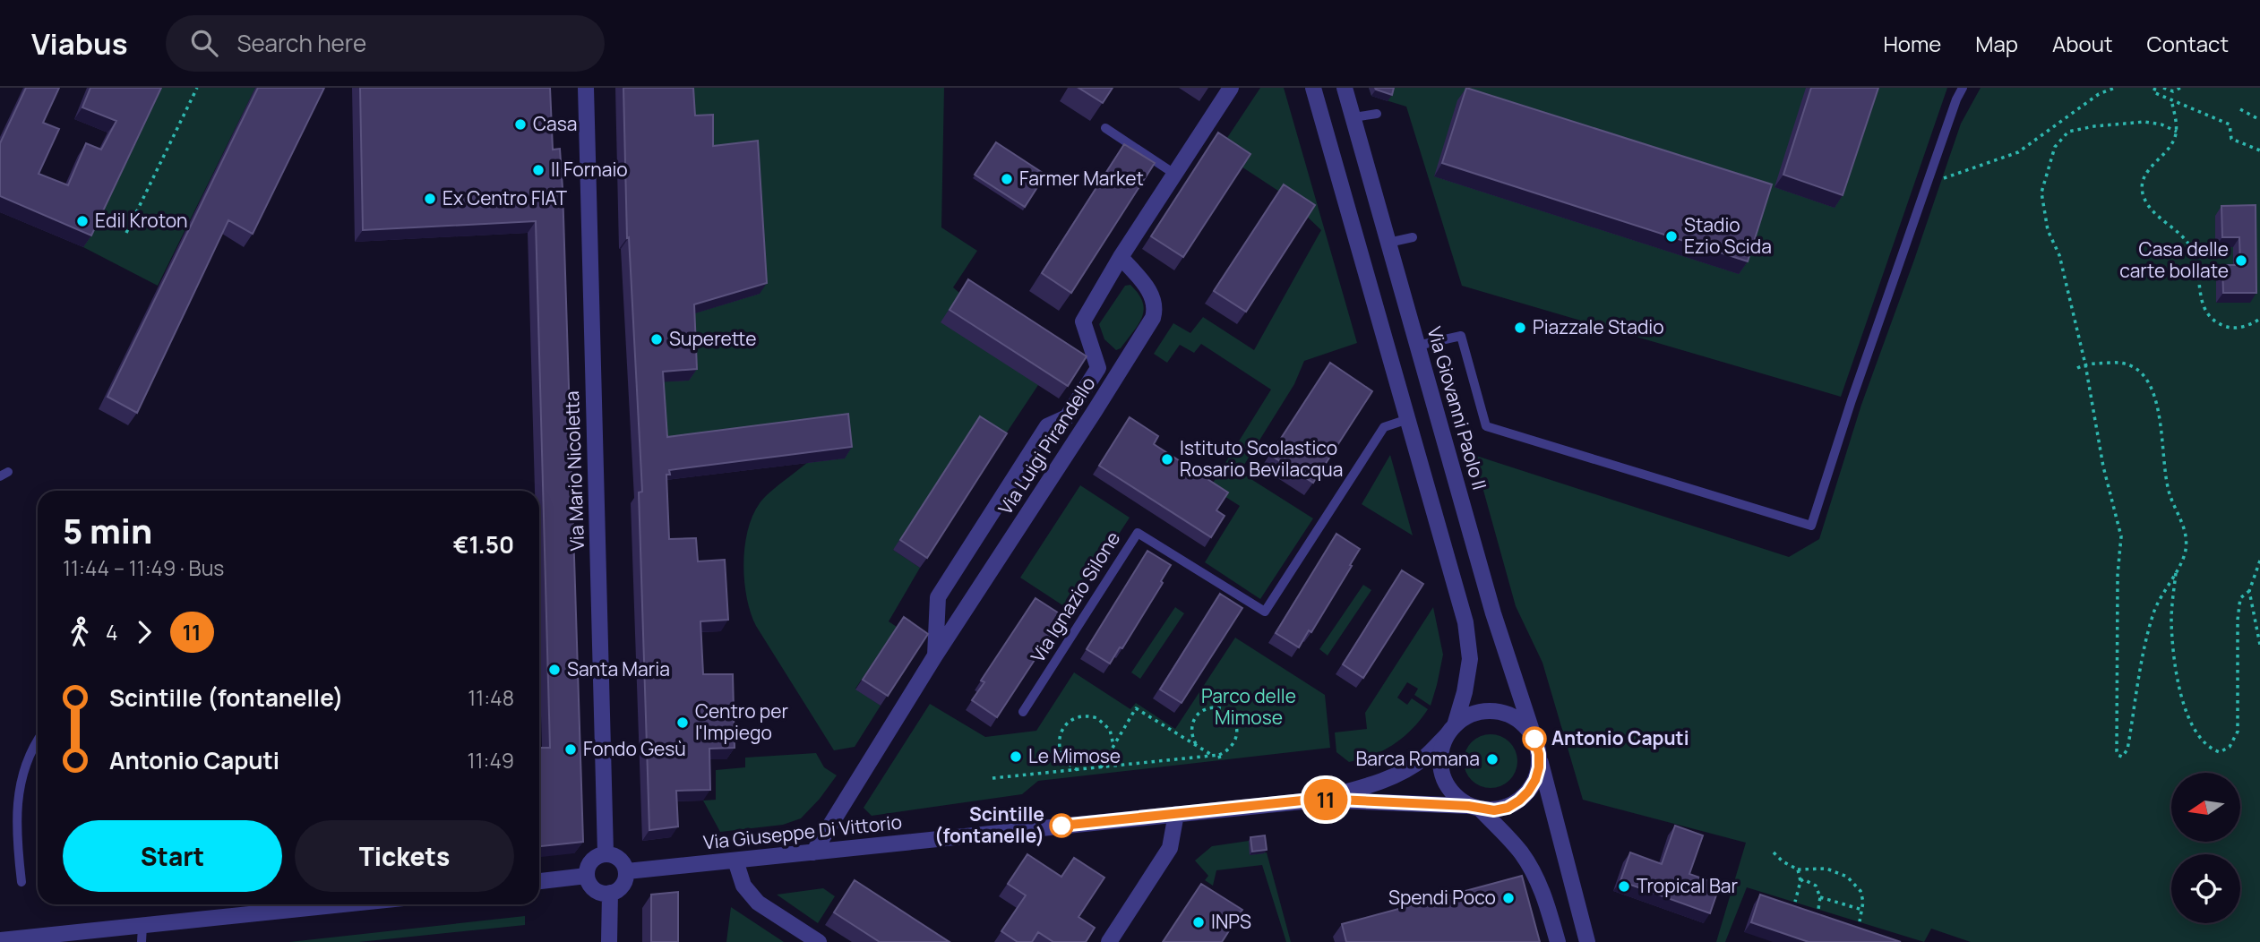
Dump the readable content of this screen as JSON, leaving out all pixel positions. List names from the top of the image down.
{
  "streets": {
    "street": [
      "Via Giovanni Paolo II",
      "Via Luigi Pirandello",
      "Via Mario Nicoletta",
      "Via Giuseppe Di Vittorio"
    ],
    "lane": ["Via Ignazio Silone"]
  },
  "crossings": [
    ["Via Luigi Pirandello", "Via Giuseppe Di Vittorio"],
    ["Via Mario Nicoletta", "Via Giuseppe Di Vittorio"]
  ],
  "parks": ["Parco delle Mimose"],
  "places": [
    "Casa",
    "Il Fornaio",
    "Farmer Market",
    "Ex Centro FIAT",
    "Edil Kroton",
    "Stadio Ezio Scida",
    "Casa delle carte bollate",
    "Piazzale Stadio",
    "Superette",
    "Istituto Scolastico Rosario Bevilacqua",
    "Santa Maria",
    "Centro per l'Impiego",
    "Antonio Caputi",
    "Fondo Gesù",
    "Le Mimose",
    "Barca Romana",
    "Scintille (fontanelle)",
    "Tropical Bar",
    "Spendi Poco",
    "INPS"
  ],
  "lines": ["bus line 11"],
  "north": "left",
  "page": {
    "header": "Viabus",
    "search": "Search here",
    "nav": [
      "Home",
      "Map",
      "About",
      "Contact"
    ],
    "on_map": "11",
    "heading": ["5 min", "11:44 – 11:49 · Bus", "€1.50"],
    "legs": ["4", "11"],
    "list": [
      {
        "name": "Scintille (fontanelle)",
        "value": "11:48"
      },
      {
        "name": "Antonio Caputi",
        "value": "11:49"
      }
    ],
    "buttons": ["Start", "Tickets"]
  }
}
